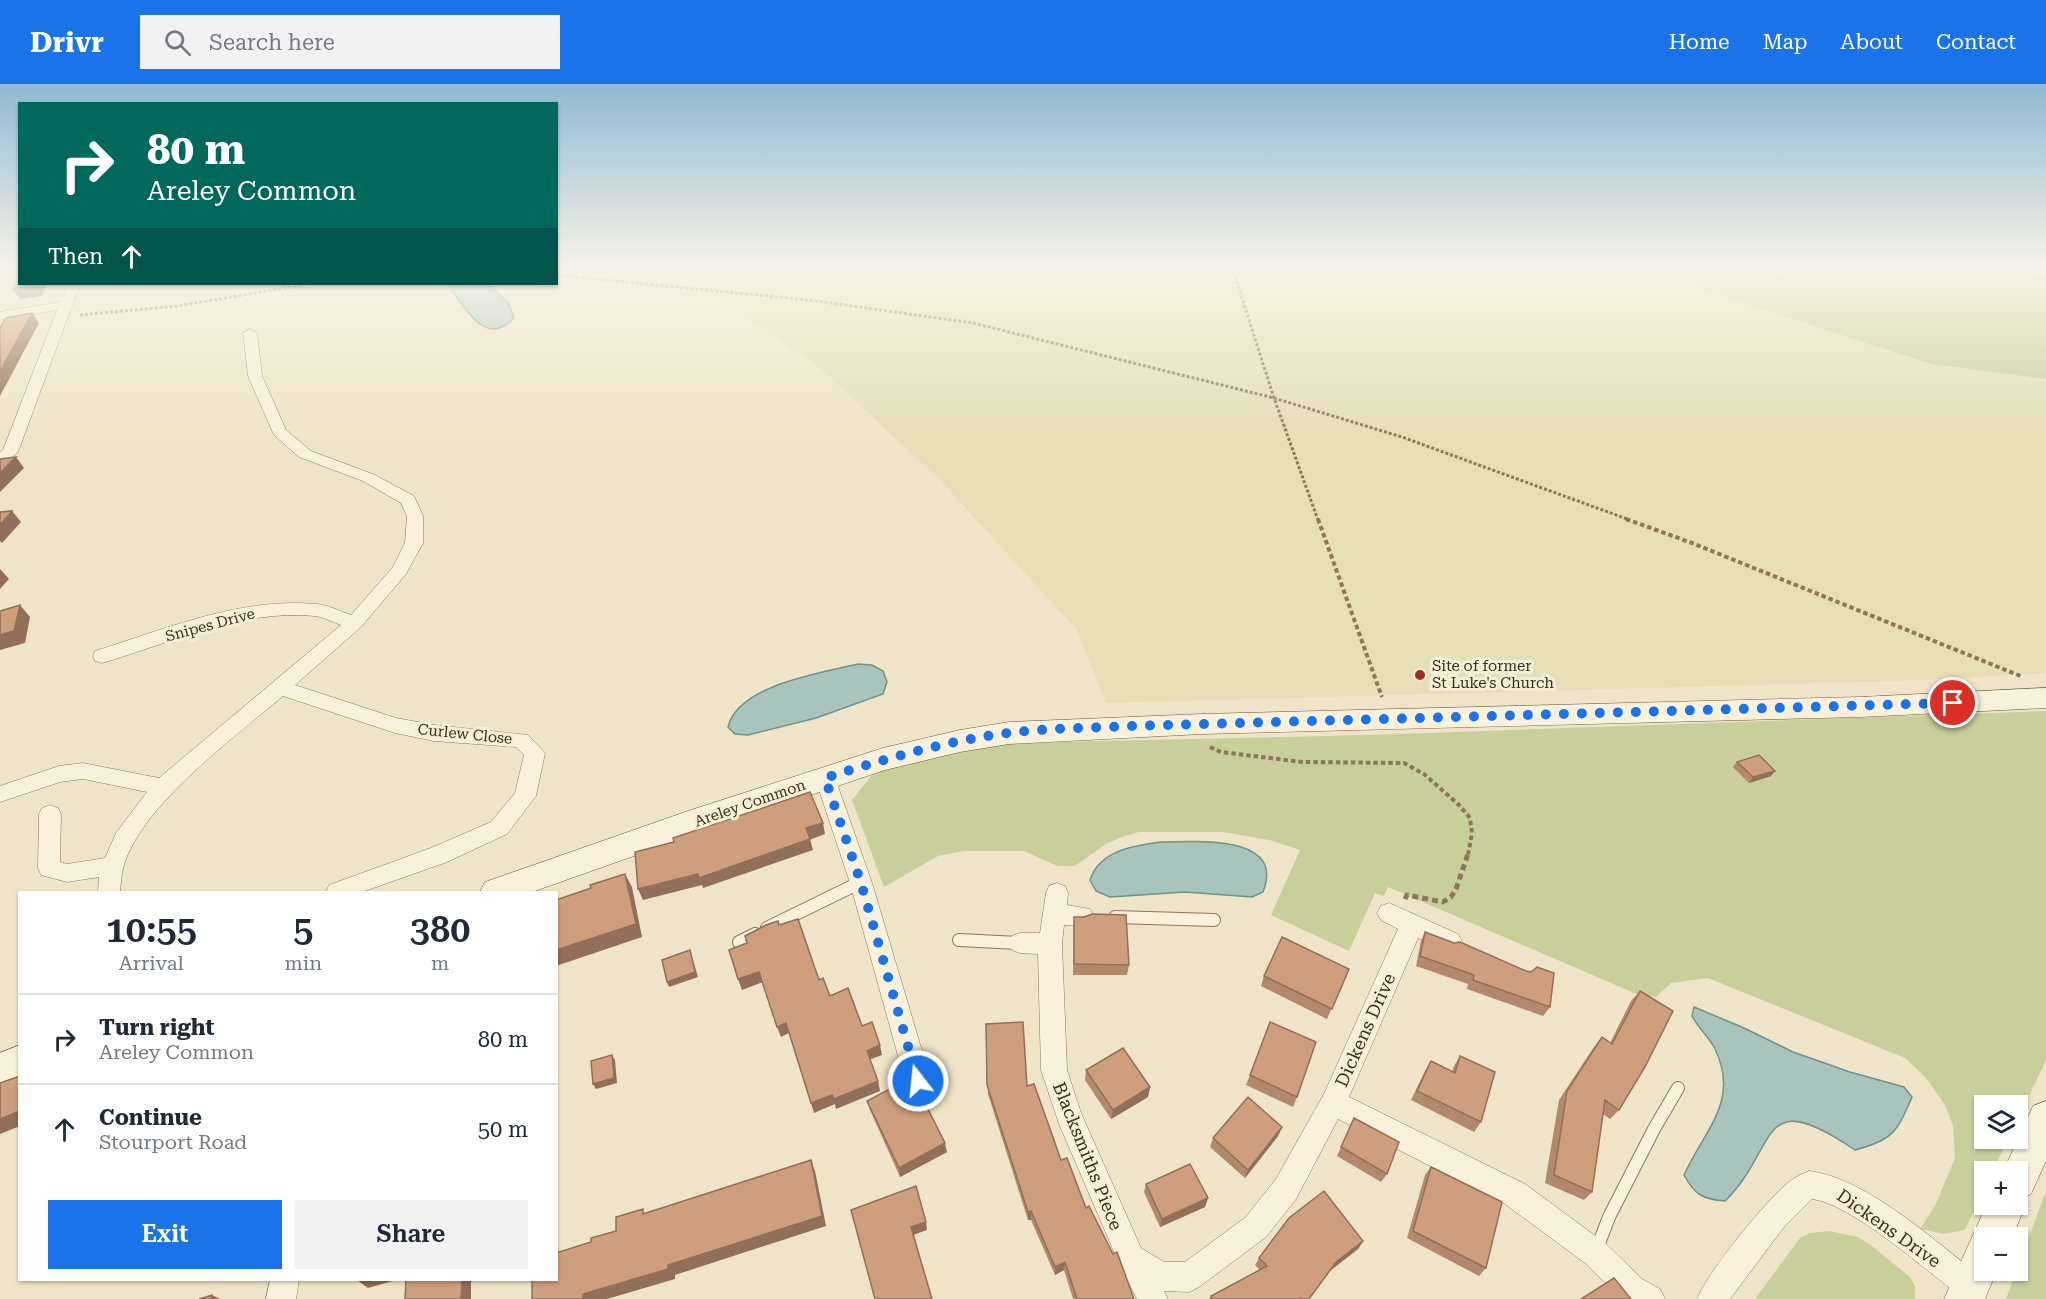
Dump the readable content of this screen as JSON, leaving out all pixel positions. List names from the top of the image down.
{
  "streets": {
    "main road": ["Areley Common"],
    "street": [
      "Snipes Drive",
      "Curlew Close",
      "Dickens Drive",
      "Blacksmiths Piece"
    ]
  },
  "places": ["Site of former St Luke's Church"],
  "page": {
    "header": "Drivr",
    "search": "Search here",
    "nav": [
      "Home",
      "Map",
      "About",
      "Contact"
    ],
    "turn": ["80 m", "Areley Common"],
    "then": "Then",
    "eta": [
      "10:55",
      "Arrival",
      "5",
      "min",
      "380",
      "m"
    ],
    "list": [
      {
        "name": "Turn right",
        "note": "Areley Common",
        "value": "80 m"
      },
      {
        "name": "Continue",
        "note": "Stourport Road",
        "value": "50 m"
      }
    ],
    "map_buttons": ["+", "−"],
    "buttons": ["Exit", "Share"]
  }
}
